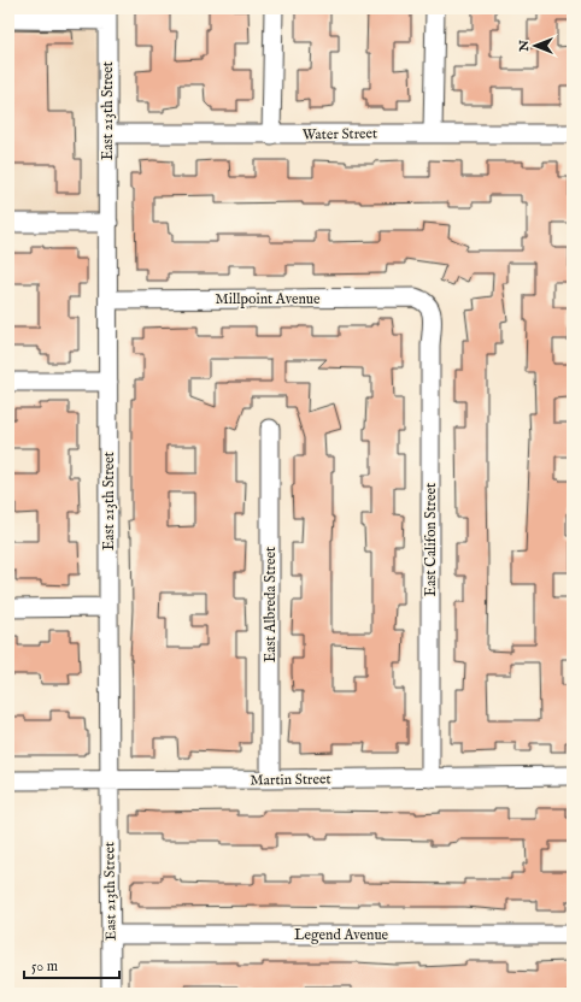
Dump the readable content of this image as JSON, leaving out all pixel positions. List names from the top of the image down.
{
  "streets": {
    "street": [
      "East 213th Street",
      "Water Street",
      "Millpoint Avenue",
      "East Califon Street",
      "East Albreda Street",
      "Martin Street",
      "Legend Avenue"
    ]
  },
  "crossings": [
    ["East 213th Street", "Water Street"],
    ["East 213th Street", "Millpoint Avenue"],
    ["East 213th Street", "Martin Street"],
    ["East 213th Street", "Legend Avenue"],
    ["Millpoint Avenue", "East Califon Street"],
    ["East Califon Street", "Martin Street"],
    ["East Albreda Street", "Martin Street"]
  ],
  "scale_bar": "50 m",
  "north": "left"
}
